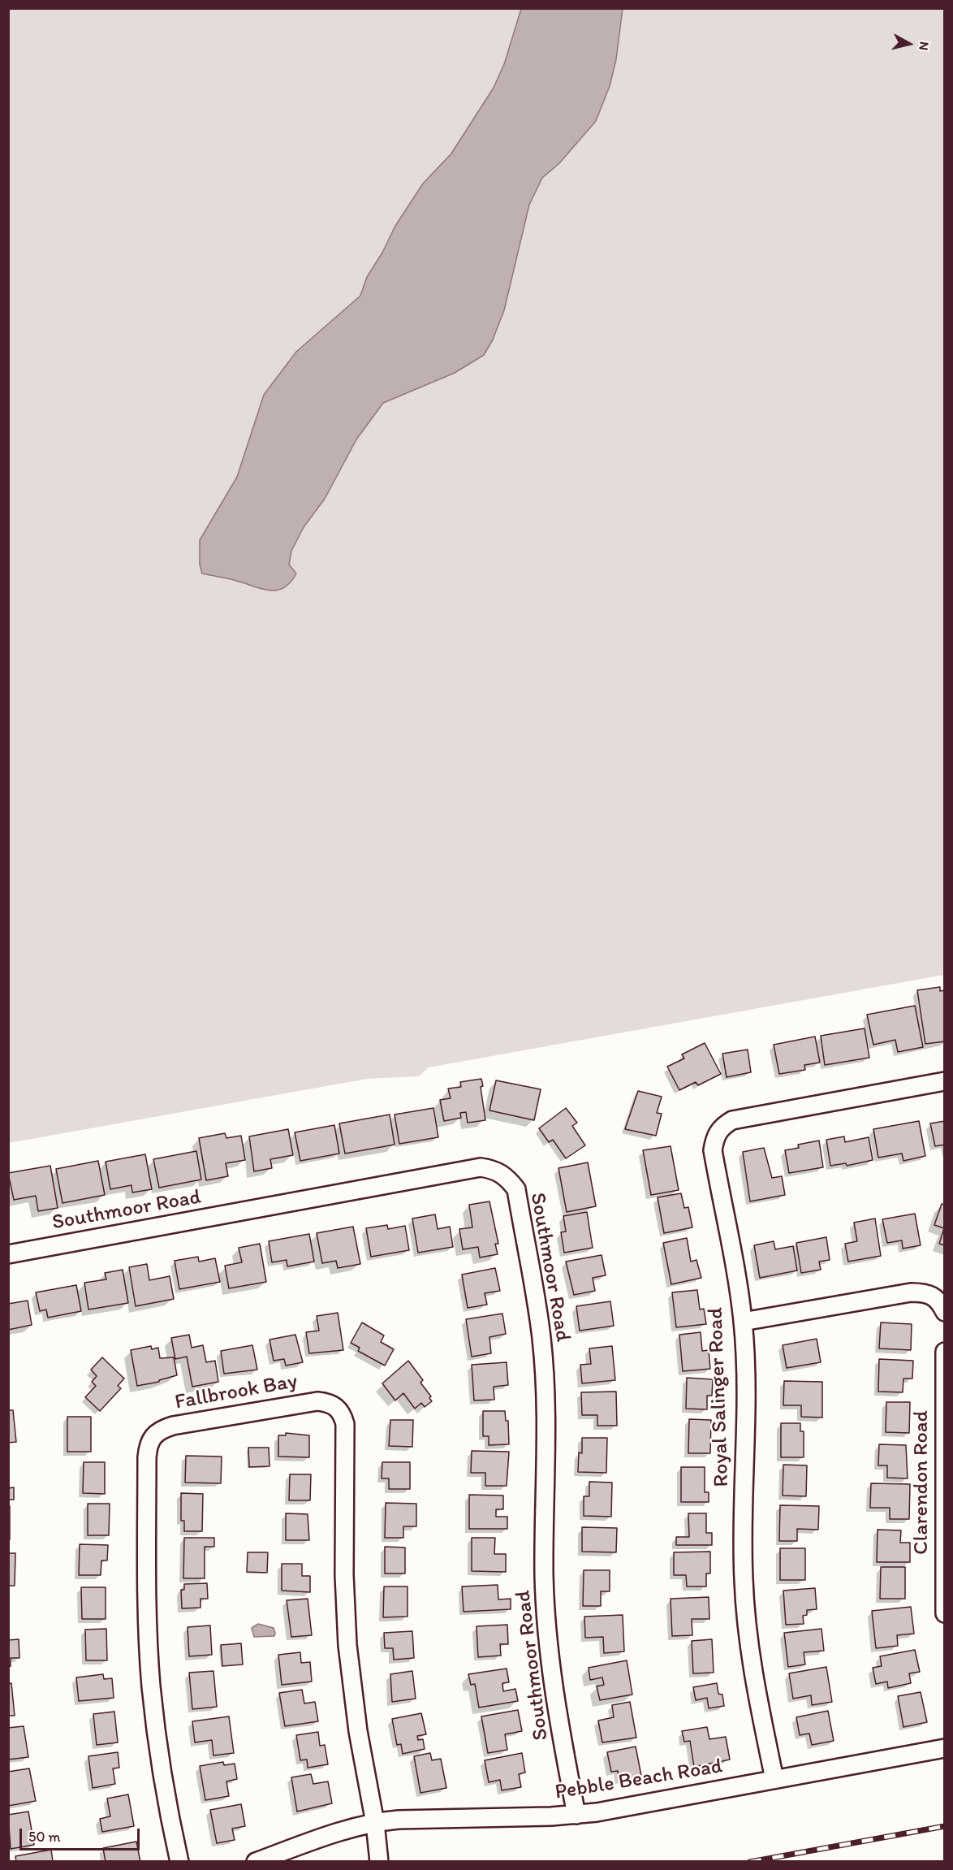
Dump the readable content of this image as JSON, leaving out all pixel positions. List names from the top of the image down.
{
  "streets": {
    "street": [
      "Southmoor Road",
      "Fallbrook Bay",
      "Royal Salinger Road",
      "Clarendon Road",
      "Pebble Beach Road"
    ]
  },
  "crossings": [
    ["Southmoor Road", "Pebble Beach Road"],
    ["Fallbrook Bay", "Pebble Beach Road"],
    ["Royal Salinger Road", "Pebble Beach Road"]
  ],
  "scale_bar": "50 m",
  "north": "right"
}
